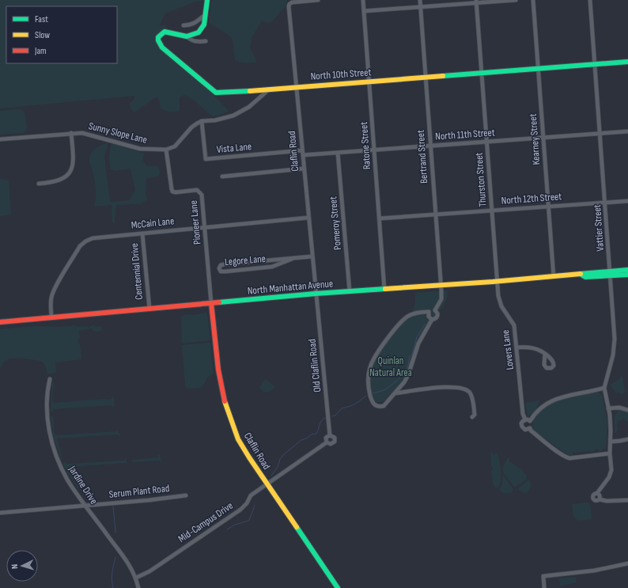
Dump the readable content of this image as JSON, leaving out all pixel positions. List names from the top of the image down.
{
  "streets": {
    "street": [
      "North 10th Street",
      "Sunny Slope Lane",
      "North 11th Street",
      "Kearney Street",
      "Ratone Street",
      "Vista Lane",
      "Claflin Road",
      "Bertrand Street",
      "Thurston Street",
      "North 12th Street",
      "Pioneer Lane",
      "McCain Lane",
      "Pomeroy Street",
      "Vattier Street",
      "Legore Lane",
      "Centennial Drive",
      "North Manhattan Avenue",
      "Lovers Lane",
      "Old Claflin Road",
      "Jardine Drive",
      "Serum Plant Road",
      "Mid-Campus Drive"
    ]
  },
  "crossings": [
    ["North 10th Street", "Kearney Street"],
    ["North 10th Street", "Ratone Street"],
    ["North 10th Street", "Claflin Road"],
    ["North 10th Street", "Bertrand Street"],
    ["North 10th Street", "Thurston Street"],
    ["North 10th Street", "Vattier Street"],
    ["Sunny Slope Lane", "Pioneer Lane"],
    ["North 11th Street", "Kearney Street"],
    ["North 11th Street", "Ratone Street"],
    ["North 11th Street", "Claflin Road"],
    ["North 11th Street", "Bertrand Street"],
    ["North 11th Street", "Thurston Street"],
    ["North 11th Street", "Pomeroy Street"],
    ["North 11th Street", "Vattier Street"],
    ["Kearney Street", "North 12th Street"],
    ["Kearney Street", "North Manhattan Avenue"],
    ["Ratone Street", "North 12th Street"],
    ["Ratone Street", "North Manhattan Avenue"],
    ["Vista Lane", "Claflin Road"],
    ["Claflin Road", "Pioneer Lane"],
    ["Claflin Road", "McCain Lane"],
    ["Claflin Road", "Legore Lane"],
    ["Claflin Road", "North Manhattan Avenue"],
    ["Claflin Road", "Old Claflin Road"],
    ["Claflin Road", "Mid-Campus Drive"],
    ["Bertrand Street", "North 12th Street"],
    ["Bertrand Street", "North Manhattan Avenue"],
    ["Thurston Street", "North 12th Street"],
    ["Thurston Street", "North Manhattan Avenue"],
    ["Thurston Street", "Lovers Lane"],
    ["North 12th Street", "Vattier Street"],
    ["Pioneer Lane", "McCain Lane"],
    ["Pioneer Lane", "North Manhattan Avenue"],
    ["McCain Lane", "Centennial Drive"],
    ["McCain Lane", "North Manhattan Avenue"],
    ["Pomeroy Street", "North Manhattan Avenue"],
    ["Vattier Street", "North Manhattan Avenue"],
    ["Centennial Drive", "North Manhattan Avenue"],
    ["North Manhattan Avenue", "Lovers Lane"],
    ["North Manhattan Avenue", "Old Claflin Road"],
    ["Old Claflin Road", "Mid-Campus Drive"],
    ["Jardine Drive", "Serum Plant Road"],
    ["Jardine Drive", "Mid-Campus Drive"]
  ],
  "parks": ["Quinlan Natural Area"],
  "legend": ["Fast", "Slow", "Jam"],
  "north": "left"
}
